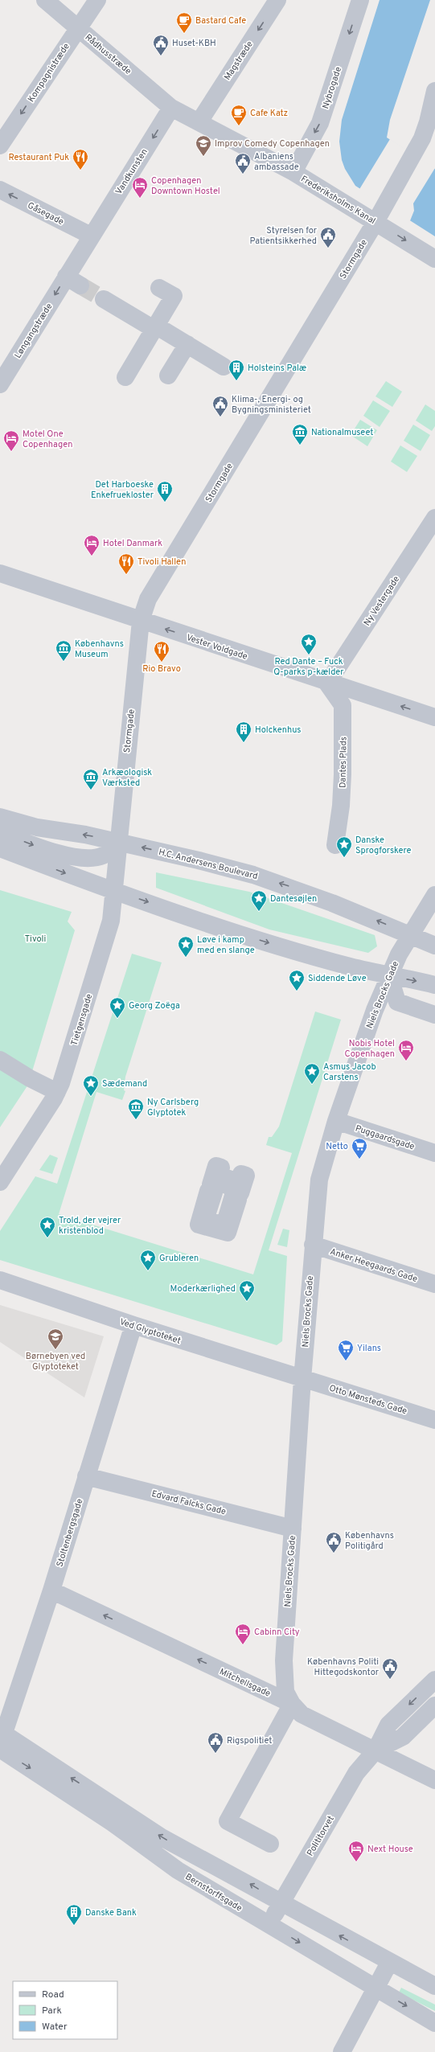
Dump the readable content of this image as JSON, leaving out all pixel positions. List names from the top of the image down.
{
  "streets": {
    "street": [
      "Rådhusstræde",
      "Magstræde",
      "Kompagnistræde",
      "Nybrogade",
      "Vandkunsten",
      "Frederiksholms Kanal",
      "Gåsegade",
      "Stormgade",
      "Løngangstræde",
      "Ny Vestergade",
      "Vester Voldgade",
      "Dantes Plads",
      "H.C. Andersens Boulevard",
      "Niels Brocks Gade",
      "Tietgensgade",
      "Puggaardsgade",
      "Anker Heegaards Gade",
      "Ved Glyptoteket",
      "Otto Mønsteds Gade",
      "Edvard Falcks Gade",
      "Stoltenbergsgade",
      "Mitchellsgade",
      "Polititorvet",
      "Bernstorffsgade"
    ]
  },
  "crossings": [
    ["Rådhusstræde", "Kompagnistræde"],
    ["Rådhusstræde", "Vandkunsten"],
    ["Rådhusstræde", "Frederiksholms Kanal"],
    ["Magstræde", "Frederiksholms Kanal"],
    ["Nybrogade", "Frederiksholms Kanal"],
    ["Vandkunsten", "Frederiksholms Kanal"],
    ["Vandkunsten", "Gåsegade"],
    ["Vandkunsten", "Løngangstræde"],
    ["Frederiksholms Kanal", "Stormgade"],
    ["Gåsegade", "Løngangstræde"],
    ["Stormgade", "Vester Voldgade"],
    ["Stormgade", "H.C. Andersens Boulevard"],
    ["Stormgade", "Tietgensgade"],
    ["Ny Vestergade", "Vester Voldgade"],
    ["Ny Vestergade", "Dantes Plads"],
    ["Vester Voldgade", "Dantes Plads"],
    ["H.C. Andersens Boulevard", "Niels Brocks Gade"],
    ["H.C. Andersens Boulevard", "Tietgensgade"],
    ["Niels Brocks Gade", "Puggaardsgade"],
    ["Niels Brocks Gade", "Anker Heegaards Gade"],
    ["Niels Brocks Gade", "Ved Glyptoteket"],
    ["Niels Brocks Gade", "Otto Mønsteds Gade"],
    ["Niels Brocks Gade", "Edvard Falcks Gade"],
    ["Niels Brocks Gade", "Mitchellsgade"],
    ["Ved Glyptoteket", "Otto Mønsteds Gade"],
    ["Ved Glyptoteket", "Stoltenbergsgade"],
    ["Edvard Falcks Gade", "Stoltenbergsgade"],
    ["Stoltenbergsgade", "Mitchellsgade"],
    ["Stoltenbergsgade", "Bernstorffsgade"],
    ["Mitchellsgade", "Polititorvet"],
    ["Polititorvet", "Bernstorffsgade"]
  ],
  "one_way": [
    "Magstræde",
    "Kompagnistræde",
    "Nybrogade",
    "Vandkunsten",
    "Gåsegade",
    "Vester Voldgade",
    "Mitchellsgade"
  ],
  "parks": ["Tivoli"],
  "places": {
    "cafe": ["Bastard Cafe", "Cafe Katz"],
    "public building": [
      "Huset-KBH",
      "Albaniens ambassade",
      "Styrelsen for Patientsikkerhed",
      "Klima-, Energi- og Bygningsministeriet",
      "Københavns Politigård",
      "Københavns Politi Hittegodskontor",
      "Rigspolitiet"
    ],
    "school or university": ["Improv Comedy Copenhagen", "Børnebyen ved Glyptoteket"],
    "restaurant": ["Restaurant Puk", "Tivoli Hallen", "Rio Bravo"],
    "hotel": [
      "Copenhagen Downtown Hostel",
      "Motel One Copenhagen",
      "Hotel Danmark",
      "Nobis Hotel Copenhagen",
      "Cabinn City",
      "Next House"
    ],
    "building": [
      "Holsteins Palæ",
      "Det Harboeske Enkefruekloster",
      "Holckenhus",
      "Danske Bank"
    ],
    "museum": [
      "Nationalmuseet",
      "Københavns Museum",
      "Arkæologisk Værksted",
      "Ny Carlsberg Glyptotek"
    ],
    "place": [
      "Red Dante – Fuck Q-parks p-kælder",
      "Danske Sprogforskere",
      "Dantesøjlen",
      "Løve i kamp med en slange",
      "Siddende Løve",
      "Georg Zoëga",
      "Asmus Jacob Carstens",
      "Sædemand",
      "Trold, der vejrer kristenblod",
      "Grubleren",
      "Moderkærlighed"
    ],
    "supermarket": ["Netto", "Yilans"]
  },
  "legend": ["Road", "Park", "Water"]
}
